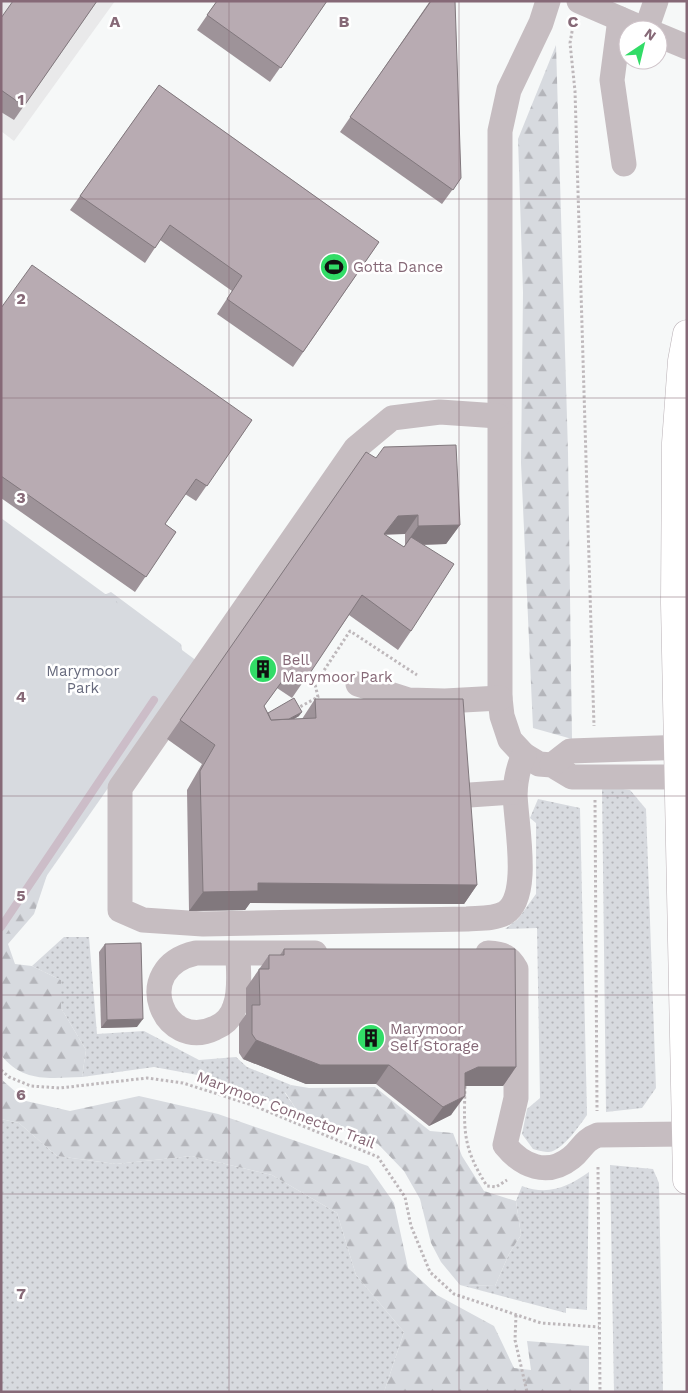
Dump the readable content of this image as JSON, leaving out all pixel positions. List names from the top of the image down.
{
  "streets": {
    "path": ["Marymoor Connector Trail"]
  },
  "parks": ["Marymoor Park"],
  "places": {
    "sports": ["Gotta Dance"],
    "building": ["Bell Marymoor Park", "Marymoor Self Storage"]
  },
  "north": "top right",
  "grid": {
    "columns": ["A", "B", "C"],
    "rows": [
      "1",
      "2",
      "3",
      "4",
      "5",
      "6",
      "7"
    ]
  }
}
